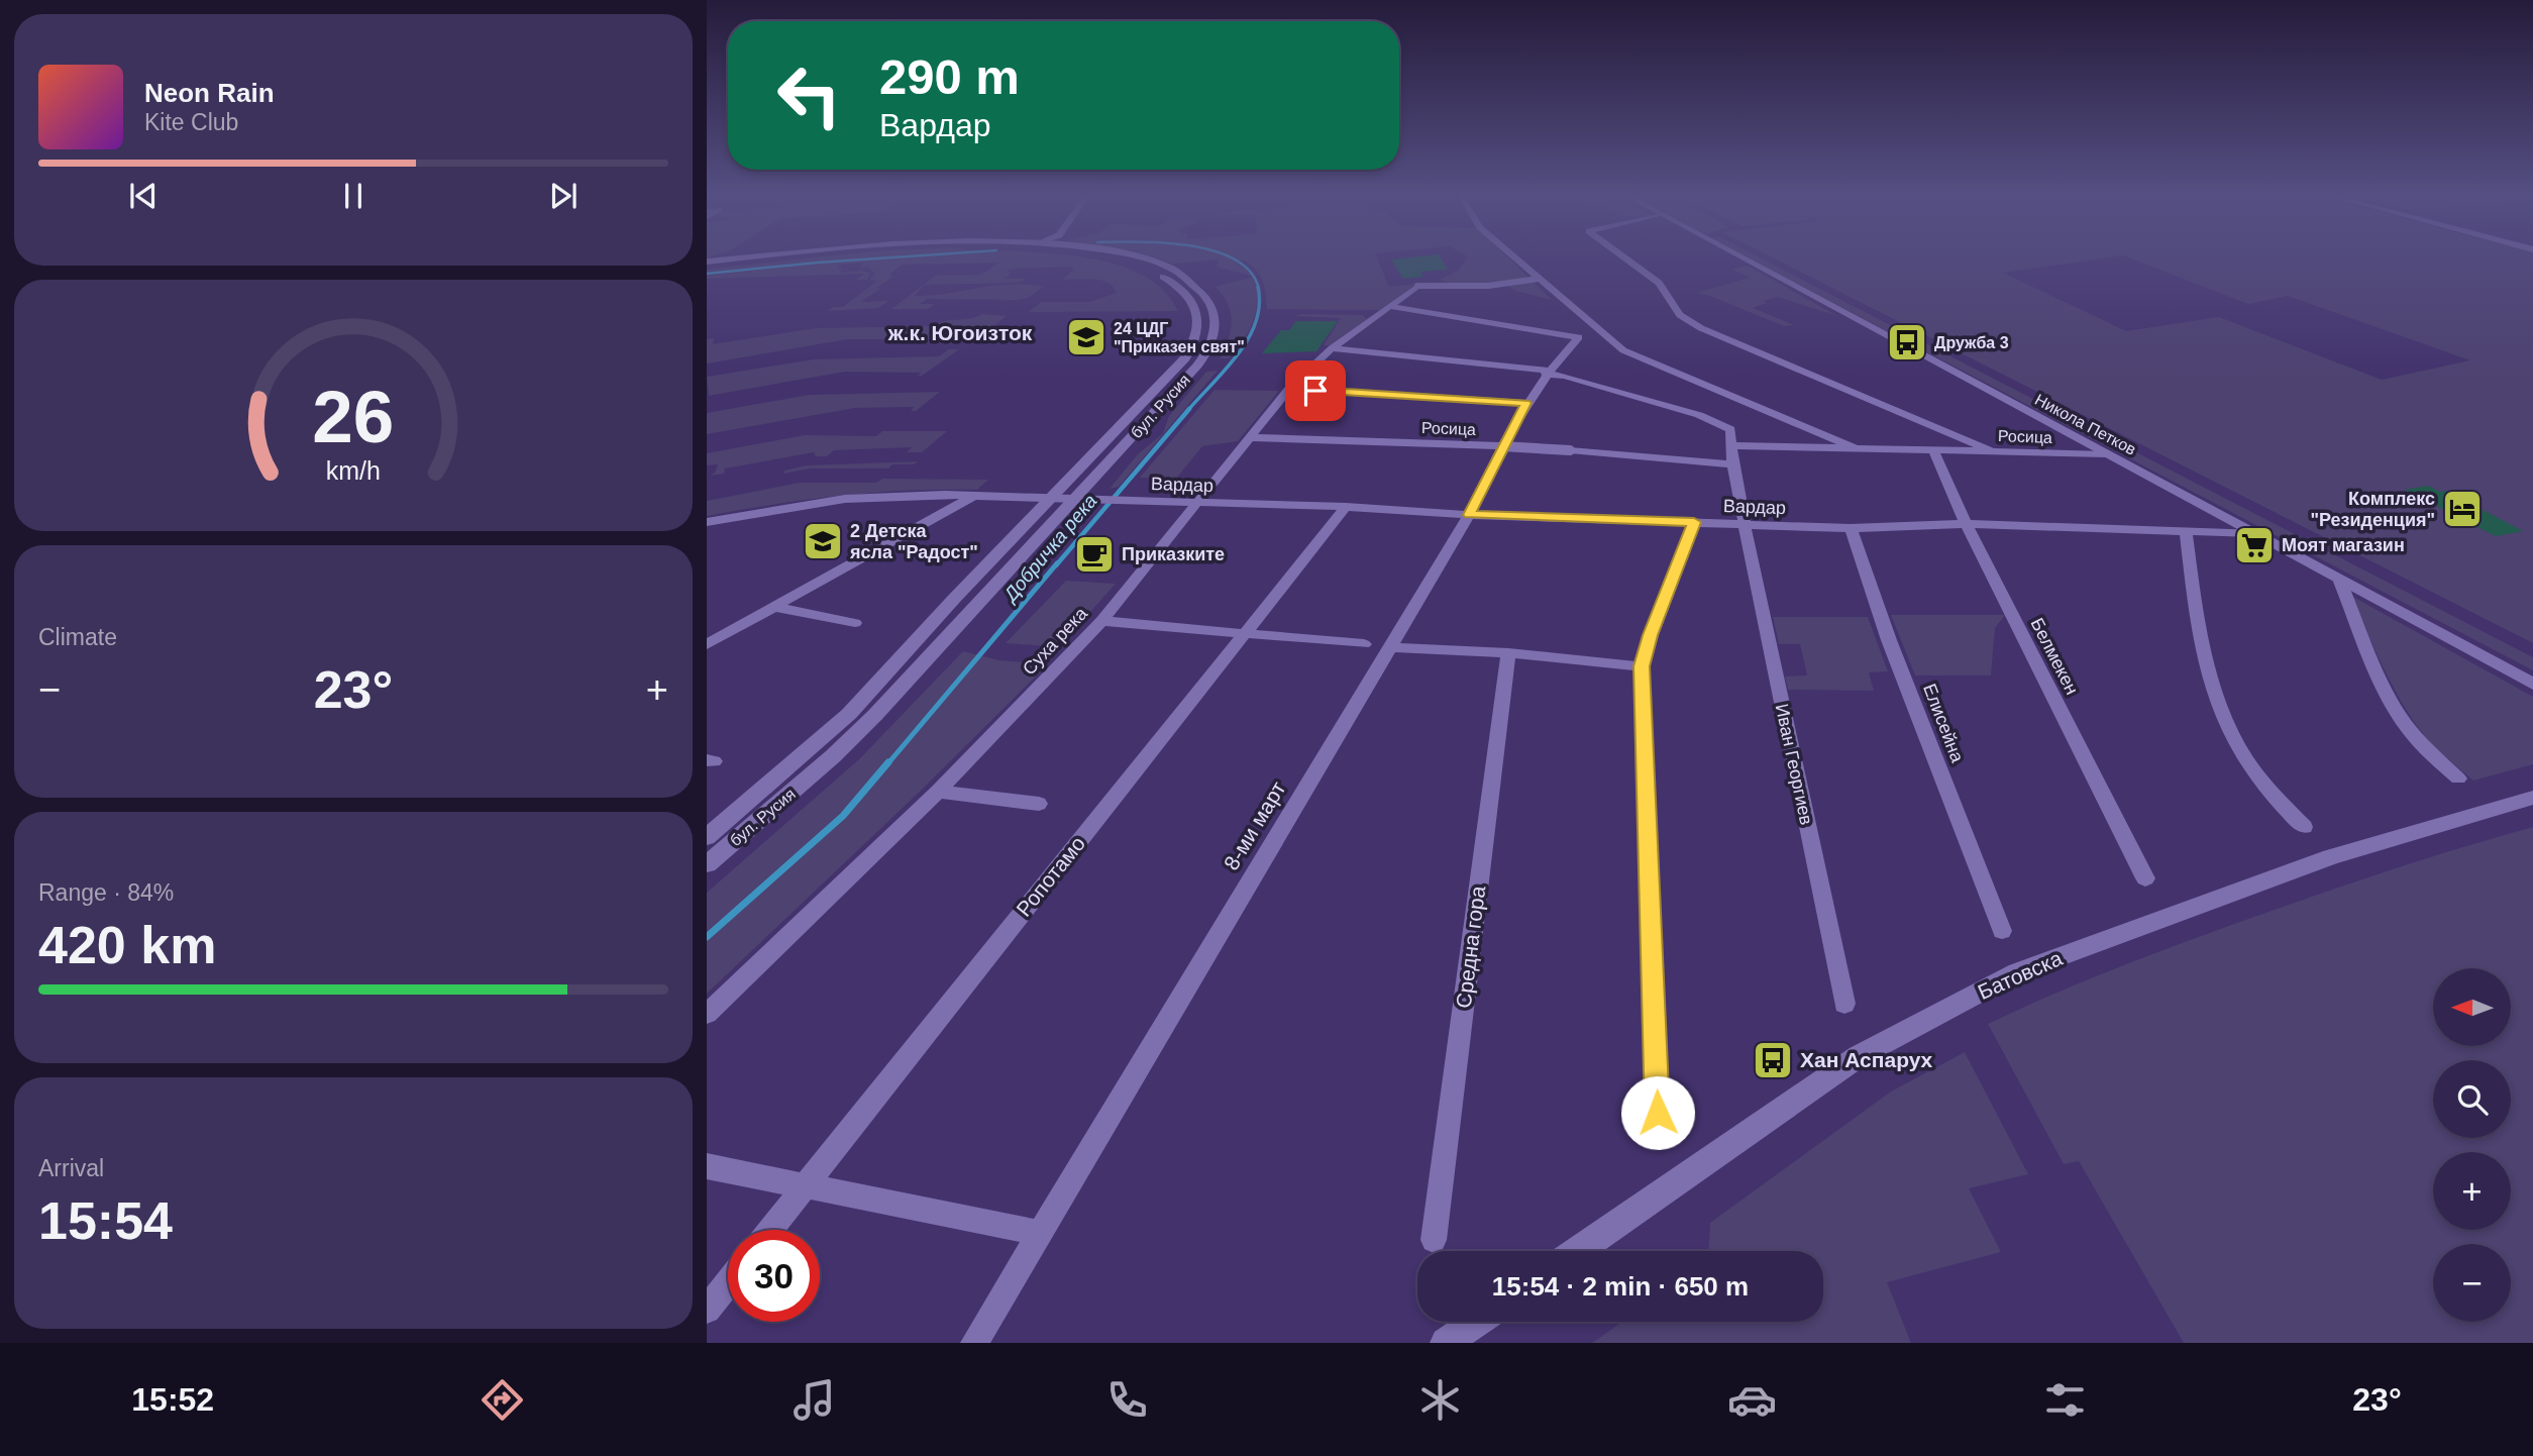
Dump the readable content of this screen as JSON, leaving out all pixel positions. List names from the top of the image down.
{
  "streets": {
    "main road": ["бул. Русия", "Никола Петков", "Батовска"],
    "street": [
      "Росица",
      "Вардар",
      "Суха река",
      "Белмекен",
      "Елисейна",
      "Иван Георгиев",
      "8-ми март",
      "Ропотамо",
      "Средна гора"
    ]
  },
  "crossings": [
    ["бул. Русия", "Вардар"],
    ["Никола Петков", "Росица"],
    ["Никола Петков", "Вардар"],
    ["Росица", "Суха река"],
    ["Росица", "Белмекен"],
    ["Росица", "Иван Георгиев"],
    ["Росица", "8-ми март"],
    ["Вардар", "Суха река"],
    ["Вардар", "Белмекен"],
    ["Вардар", "Елисейна"],
    ["Вардар", "Иван Георгиев"],
    ["Вардар", "8-ми март"],
    ["Вардар", "Ропотамо"],
    ["Суха река", "8-ми март"]
  ],
  "districts": ["ж.к. Югоизток"],
  "water": ["Добричка река"],
  "places": {
    "school or university": ["24 ЦДГ \"Приказен свят\"", "2 Детска ясла \"Радост\""],
    "bus stop": ["Дружба 3", "Хан Аспарух"],
    "hotel": ["Комплекс \"Резиденция\""],
    "supermarket": ["Моят магазин"],
    "cafe": ["Приказките"]
  },
  "north": "left",
  "page": {
    "turn": ["290 m", "Вардар"],
    "song": ["Neon Rain", "Kite Club"],
    "tile": [
      "Climate",
      ["Range · 84%", "420 km"],
      ["Arrival", "15:54"]
    ],
    "heat": ["−", "23°", "+"],
    "map_buttons": ["+", "−"],
    "limit": "30",
    "trip": "15:54 · 2 min · 650 m",
    "tabs": ["15:52", "23°"],
    "gauge": ["26", "km/h"]
  }
}
